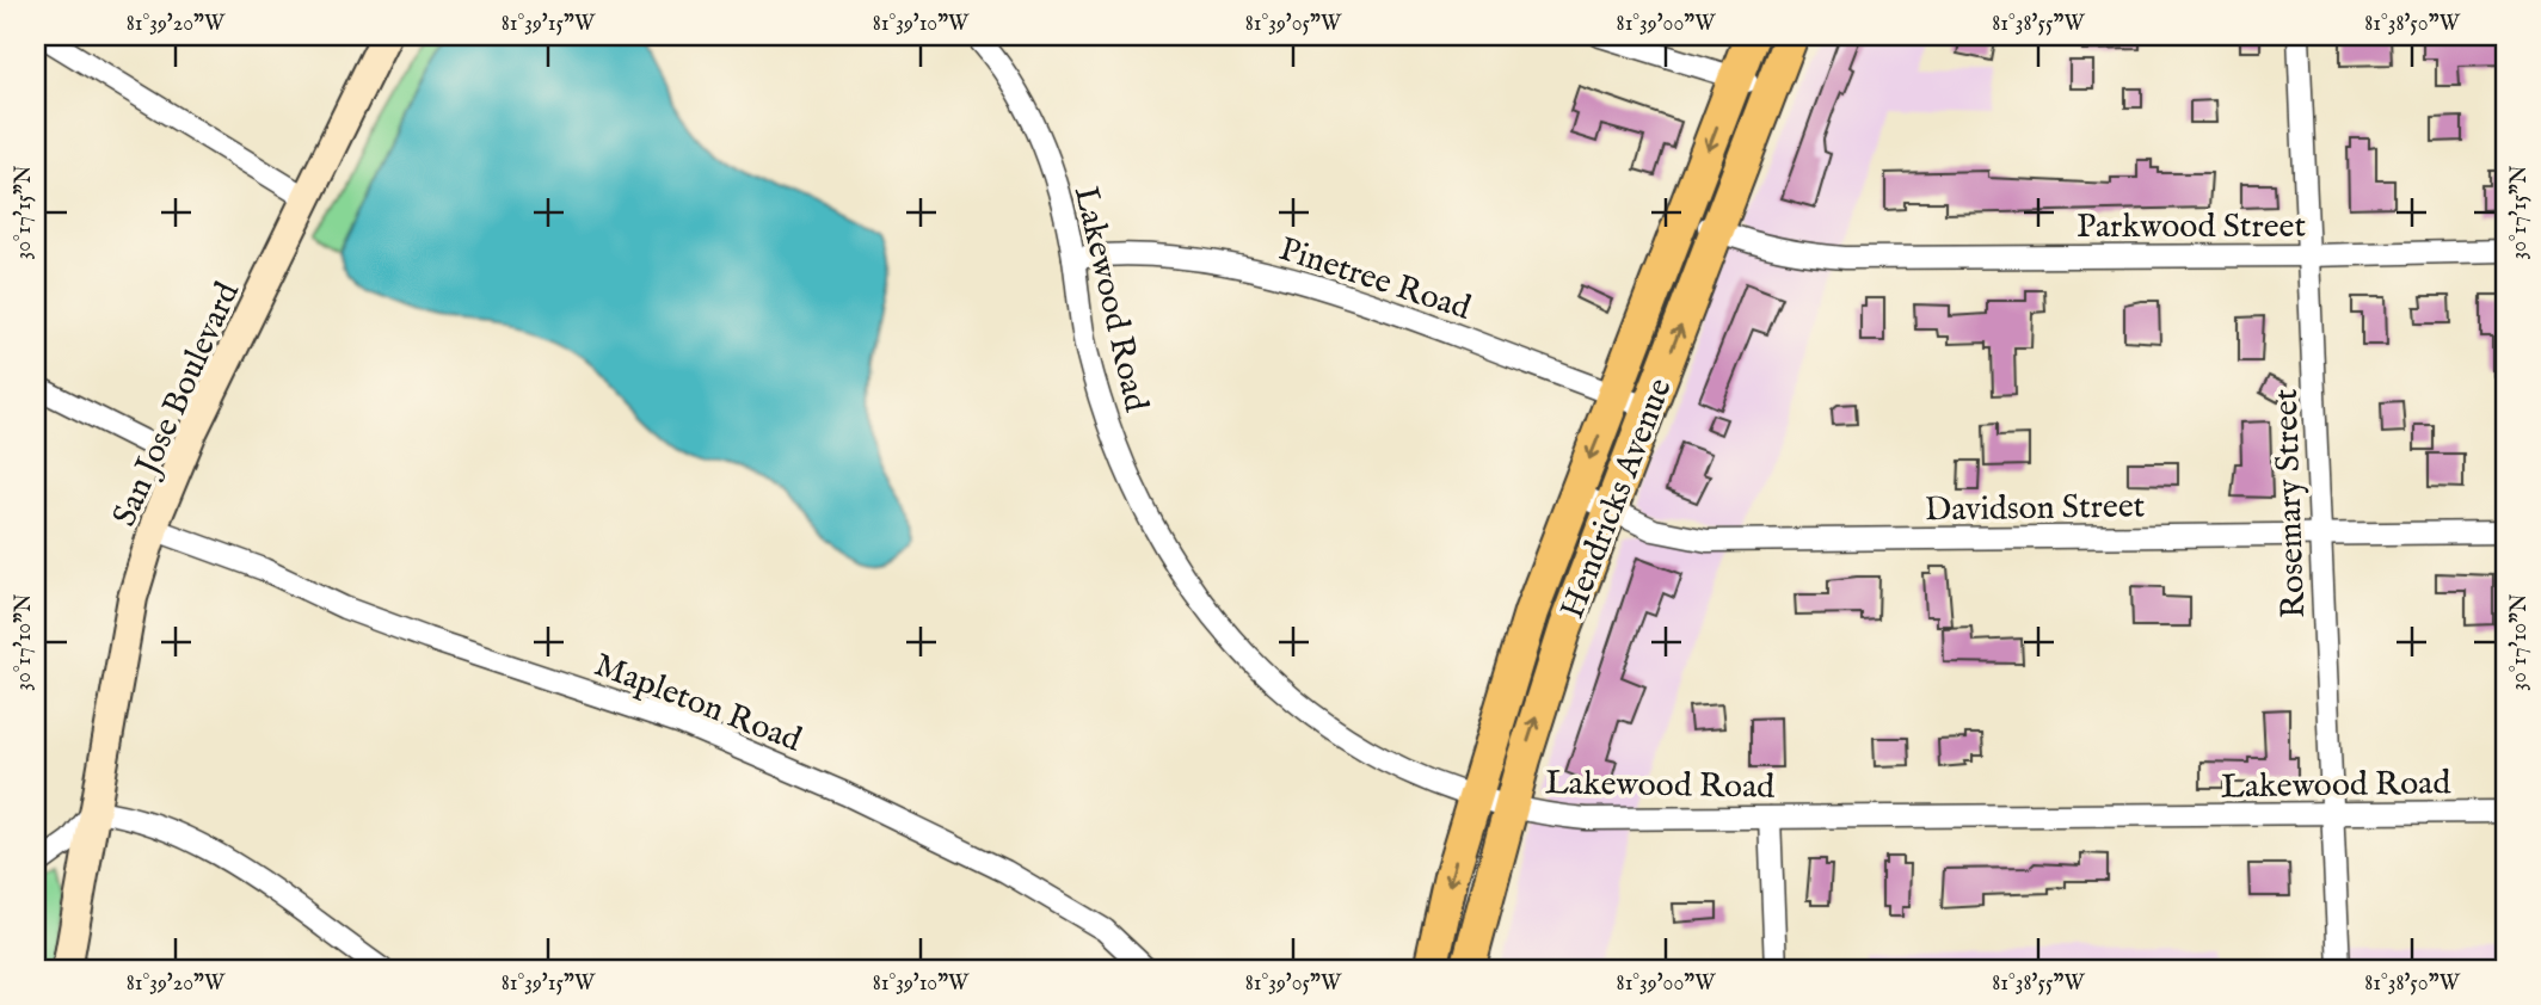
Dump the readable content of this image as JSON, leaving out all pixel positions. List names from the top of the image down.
{
  "streets": {
    "main road": ["Hendricks Avenue"],
    "street": [
      "Parkwood Street",
      "Pinetree Road",
      "Lakewood Road",
      "San Jose Boulevard",
      "Rosemary Street",
      "Davidson Street",
      "Mapleton Road"
    ]
  },
  "crossings": [
    ["Parkwood Street", "Hendricks Avenue"],
    ["Parkwood Street", "Rosemary Street"],
    ["Pinetree Road", "Lakewood Road"],
    ["Pinetree Road", "Hendricks Avenue"],
    ["Lakewood Road", "Hendricks Avenue"],
    ["Lakewood Road", "Rosemary Street"],
    ["San Jose Boulevard", "Mapleton Road"],
    ["Hendricks Avenue", "Davidson Street"],
    ["Rosemary Street", "Davidson Street"]
  ],
  "coordinates": [
    "81°39'20\"W",
    "81°39'15\"W",
    "81°39'10\"W",
    "81°39'05\"W",
    "81°39'00\"W",
    "81°38'55\"W",
    "81°38'50\"W",
    "30°17'15\"N",
    "30°17'10\"N"
  ]
}
